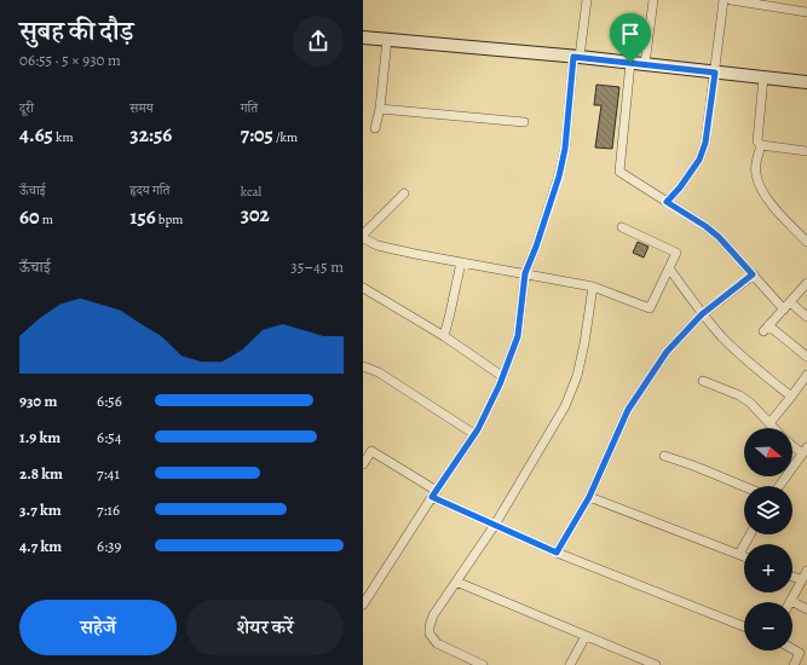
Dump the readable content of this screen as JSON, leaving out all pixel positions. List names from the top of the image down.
{
  "north": "right",
  "page": {
    "heading": ["सुबह की दौड़", "06:55 · 5 × 930 m"],
    "stats": [
      ["दूरी", "4.65 km"],
      ["समय", "32:56"],
      ["गति", "7:05 /km"],
      ["ऊँचाई", "60 m"],
      ["हृदय गति", "156 bpm"],
      ["kcal", "302"]
    ],
    "chart": ["ऊँचाई", "35–45 m"],
    "list": [
      {
        "name": "930 m",
        "note": "6:56"
      },
      {
        "name": "1.9 km",
        "note": "6:54"
      },
      {
        "name": "2.8 km",
        "note": "7:41"
      },
      {
        "name": "3.7 km",
        "note": "7:16"
      },
      {
        "name": "4.7 km",
        "note": "6:39"
      }
    ],
    "map_buttons": ["+", "−"],
    "buttons": ["सहेजें", "शेयर करें"]
  }
}
